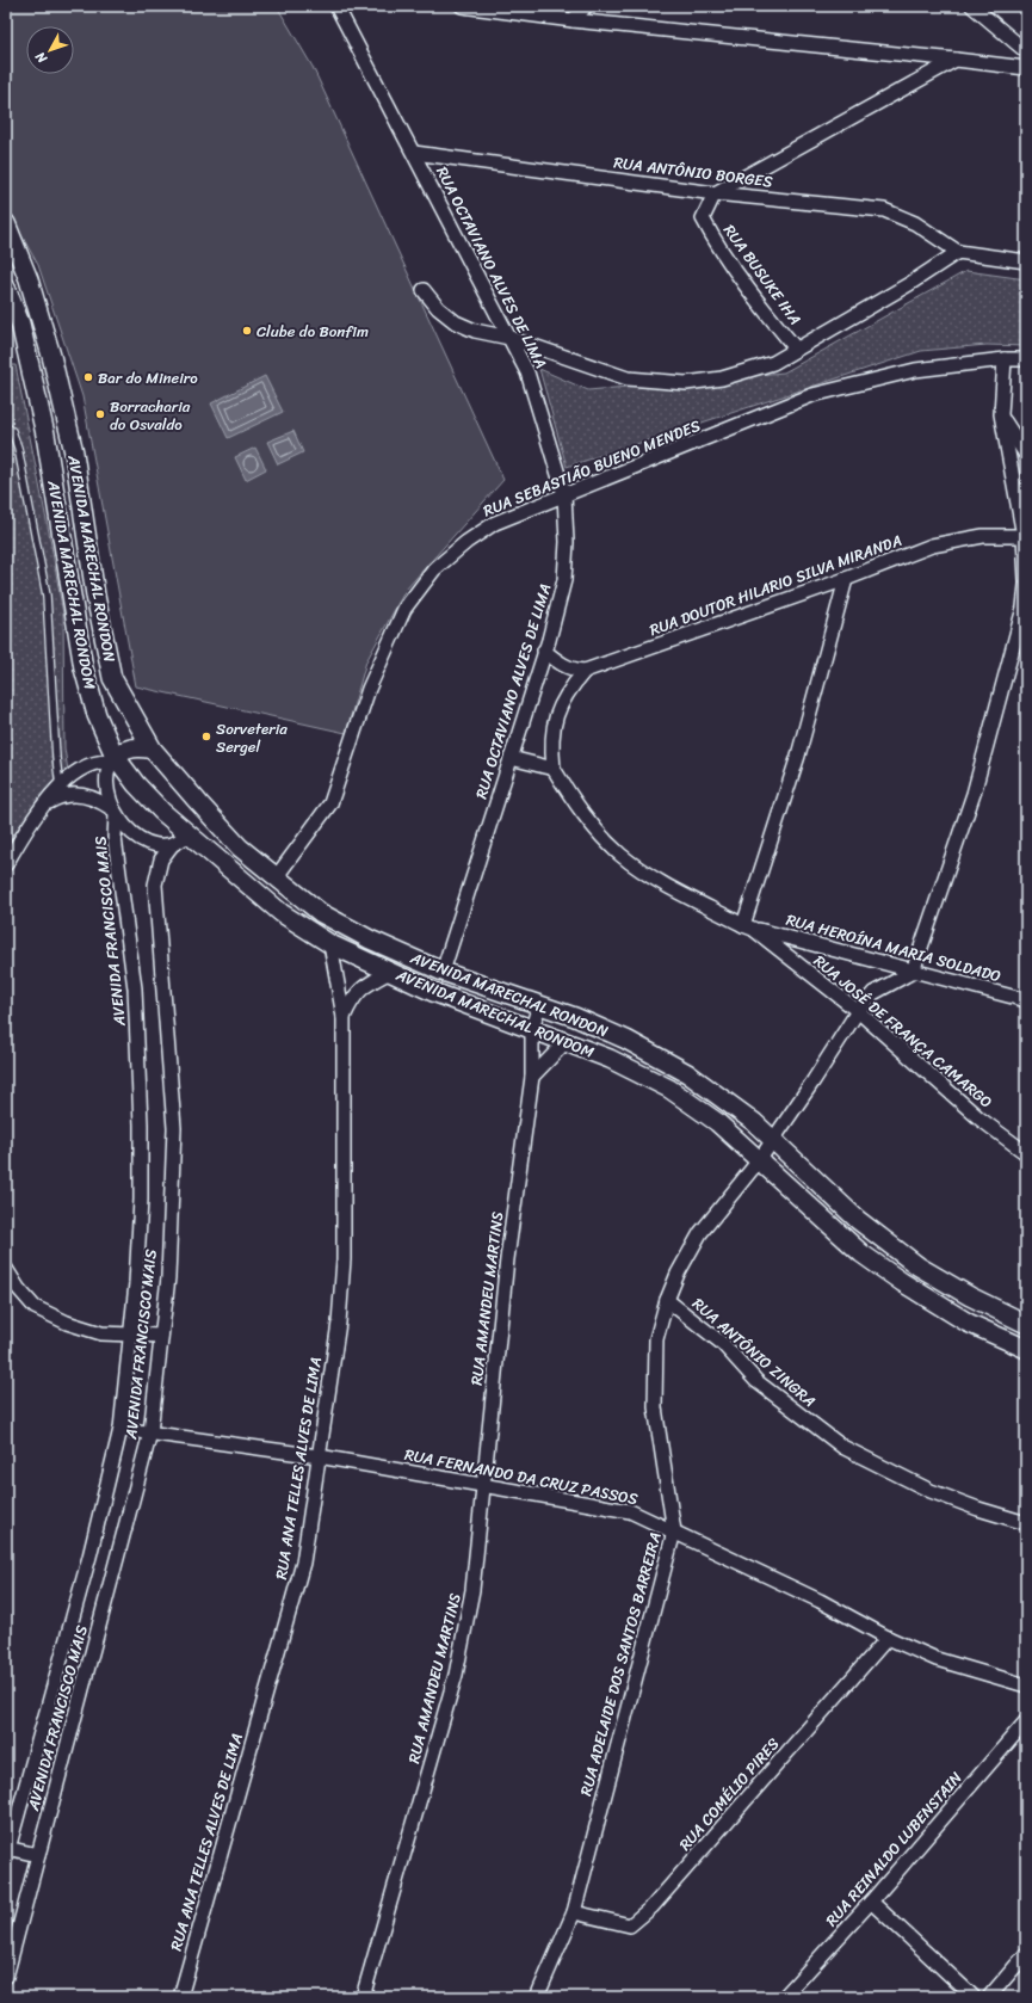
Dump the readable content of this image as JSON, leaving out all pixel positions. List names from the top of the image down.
{
  "streets": {
    "main road": ["AVENIDA MARECHAL RONDON", "AVENIDA MARECHAL RONDOM"],
    "street": [
      "RUA ANTÔNIO BORGES",
      "RUA OCTAVIANO ALVES DE LIMA",
      "RUA BUSUKE IHA",
      "RUA SEBASTIÃO BUENO MENDES",
      "RUA DOUTOR HILARIO SILVA MIRANDA",
      "AVENIDA FRANCISCO MAIS",
      "RUA HEROÍNA MARIA SOLDADO",
      "RUA JOSÉ DE FRANÇA CAMARGO",
      "RUA AMANDEU MARTINS",
      "RUA ANTÔNIO ZINGRA",
      "RUA ANA TELLES ALVES DE LIMA",
      "RUA FERNANDO DA CRUZ PASSOS",
      "RUA ADELAIDE DOS SANTOS BARREIRA",
      "RUA COMÉLIO PIRES",
      "RUA REINALDO LUBENSTAIN"
    ]
  },
  "crossings": [
    ["RUA ANTÔNIO BORGES", "RUA OCTAVIANO ALVES DE LIMA"],
    ["RUA ANTÔNIO BORGES", "RUA BUSUKE IHA"],
    ["RUA OCTAVIANO ALVES DE LIMA", "RUA SEBASTIÃO BUENO MENDES"],
    ["RUA OCTAVIANO ALVES DE LIMA", "AVENIDA MARECHAL RONDON"],
    ["RUA SEBASTIÃO BUENO MENDES", "AVENIDA MARECHAL RONDON"],
    ["AVENIDA MARECHAL RONDON", "RUA AMANDEU MARTINS"],
    ["AVENIDA MARECHAL RONDON", "RUA ADELAIDE DOS SANTOS BARREIRA"],
    ["AVENIDA MARECHAL RONDOM", "AVENIDA FRANCISCO MAIS"],
    ["AVENIDA MARECHAL RONDOM", "RUA AMANDEU MARTINS"],
    ["AVENIDA MARECHAL RONDOM", "RUA ANA TELLES ALVES DE LIMA"],
    ["AVENIDA MARECHAL RONDOM", "RUA ADELAIDE DOS SANTOS BARREIRA"],
    ["AVENIDA FRANCISCO MAIS", "RUA FERNANDO DA CRUZ PASSOS"],
    ["RUA HEROÍNA MARIA SOLDADO", "RUA JOSÉ DE FRANÇA CAMARGO"],
    ["RUA HEROÍNA MARIA SOLDADO", "RUA ADELAIDE DOS SANTOS BARREIRA"],
    ["RUA JOSÉ DE FRANÇA CAMARGO", "RUA ADELAIDE DOS SANTOS BARREIRA"],
    ["RUA AMANDEU MARTINS", "RUA FERNANDO DA CRUZ PASSOS"],
    ["RUA ANTÔNIO ZINGRA", "RUA ADELAIDE DOS SANTOS BARREIRA"],
    ["RUA ANA TELLES ALVES DE LIMA", "RUA FERNANDO DA CRUZ PASSOS"],
    ["RUA FERNANDO DA CRUZ PASSOS", "RUA ADELAIDE DOS SANTOS BARREIRA"],
    ["RUA FERNANDO DA CRUZ PASSOS", "RUA COMÉLIO PIRES"],
    ["RUA ADELAIDE DOS SANTOS BARREIRA", "RUA COMÉLIO PIRES"]
  ],
  "places": [
    "Clube do Bonfim",
    "Bar do Mineiro",
    "Borracharia do Osvaldo",
    "Sorveteria Sergel"
  ],
  "north": "bottom left"
}
